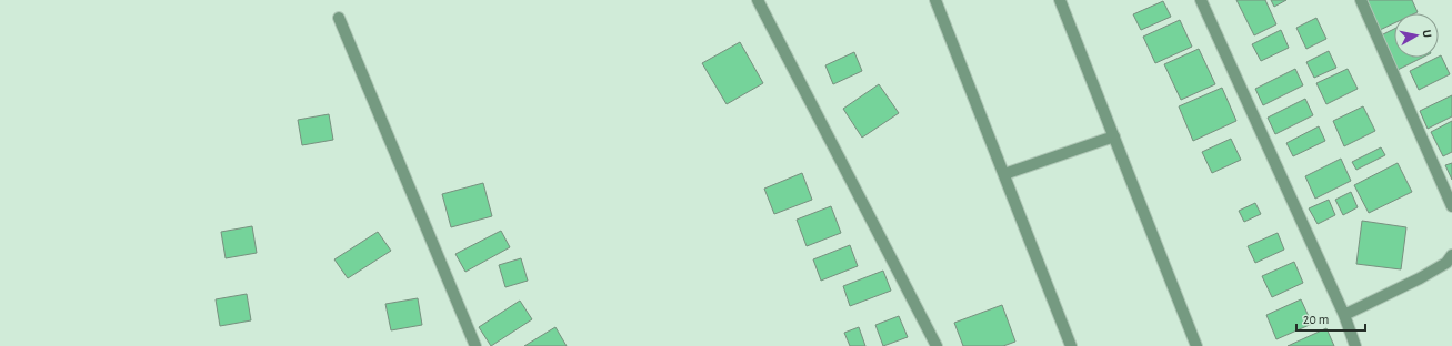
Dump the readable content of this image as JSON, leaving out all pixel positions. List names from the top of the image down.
{
  "scale_bar": "20 m",
  "north": "right"
}
